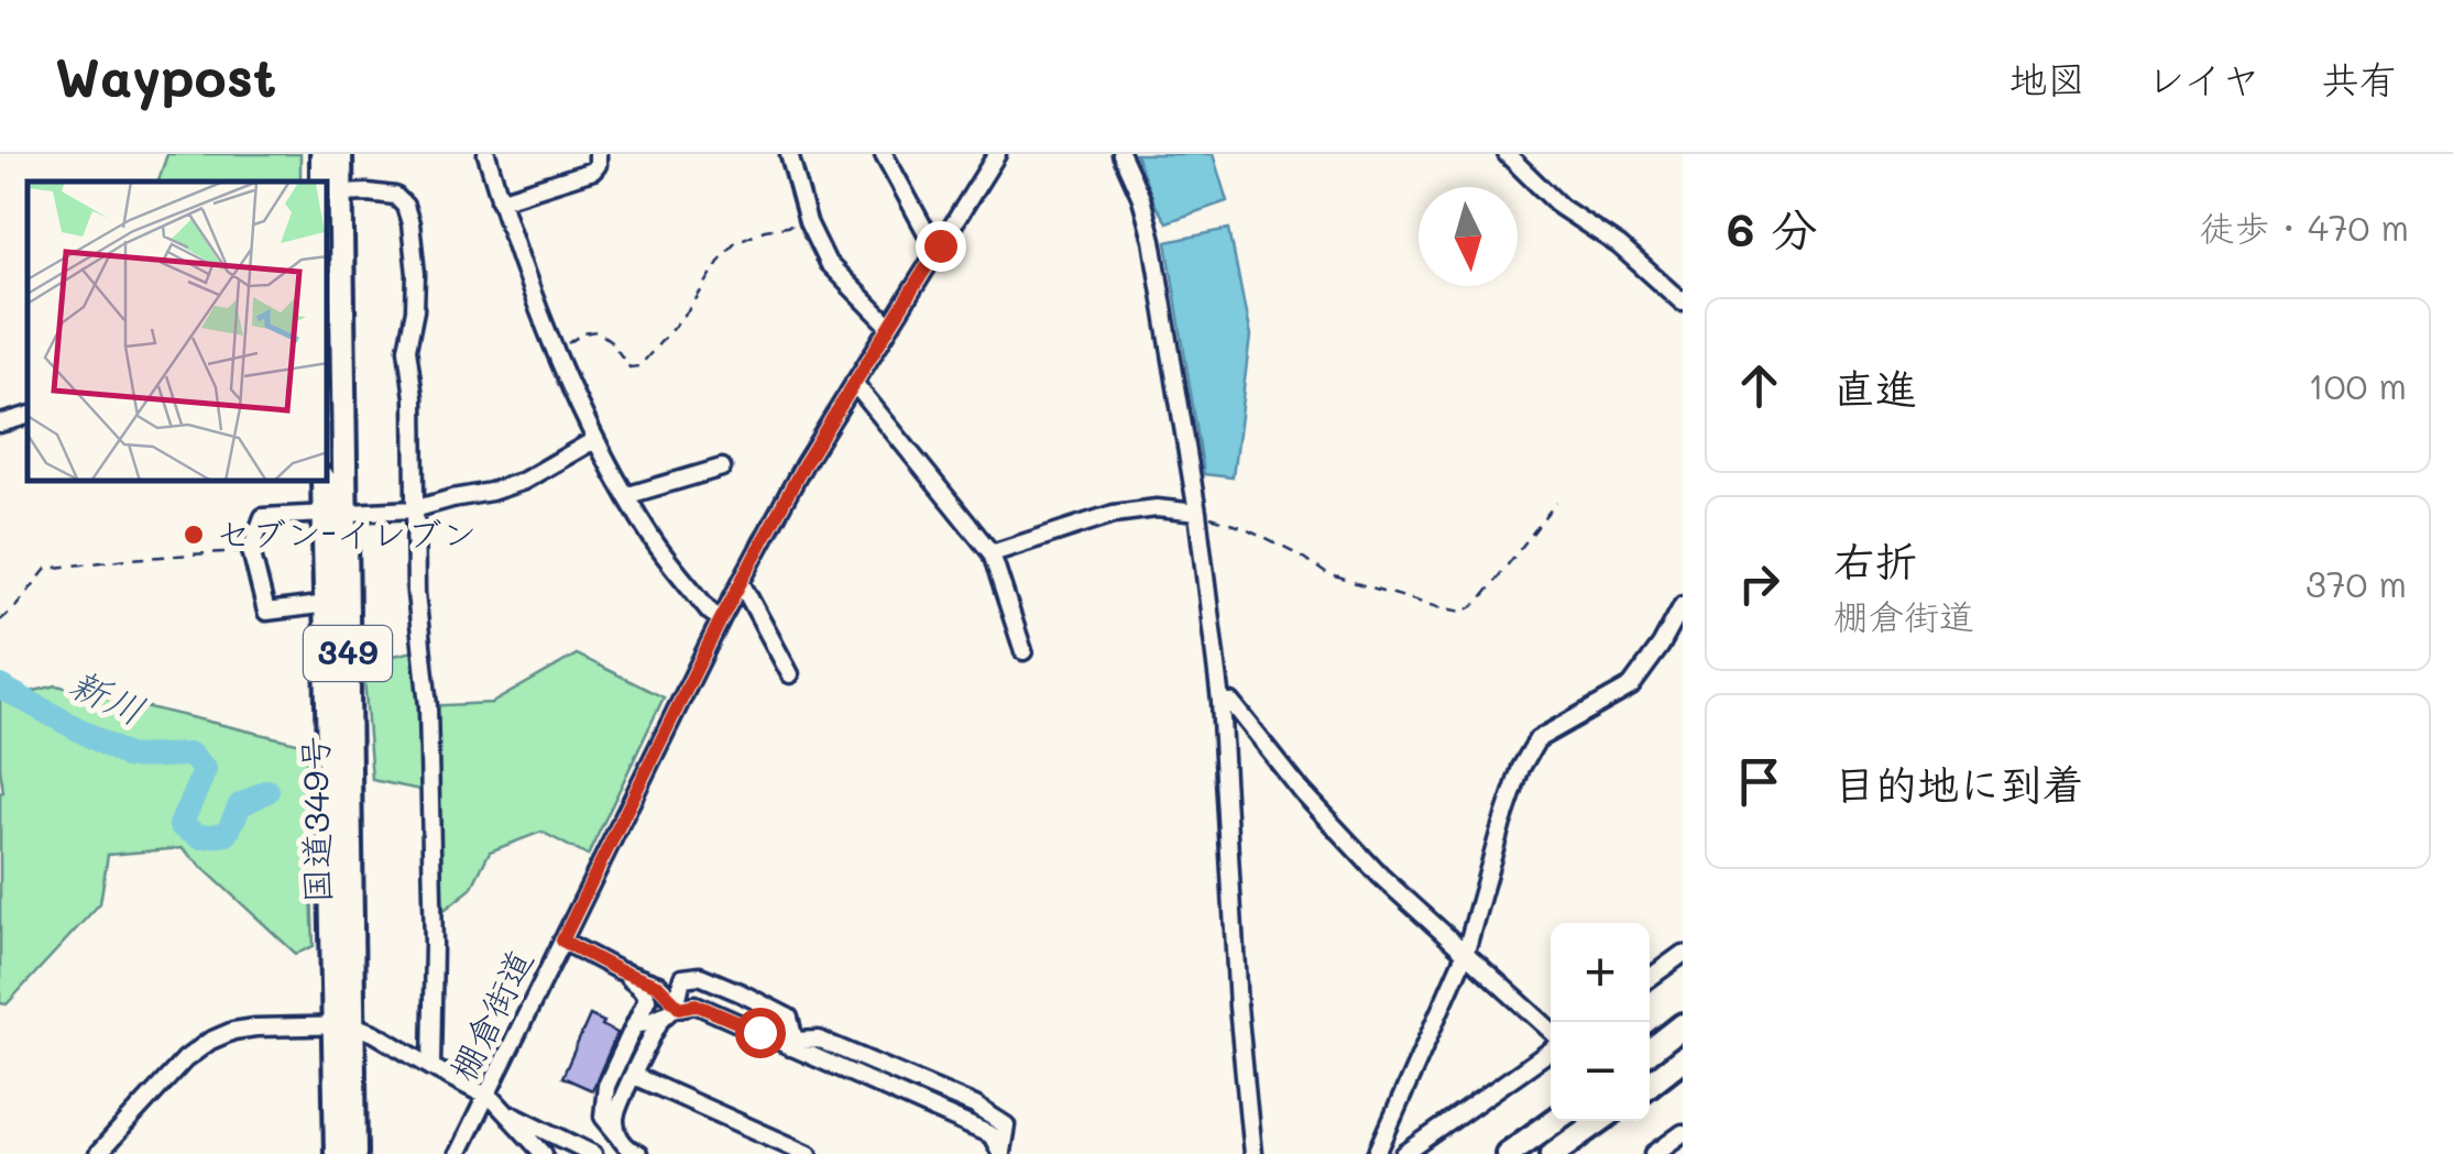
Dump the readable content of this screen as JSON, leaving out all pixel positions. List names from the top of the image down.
{
  "streets": {
    "highway": ["349", "国道349号"],
    "street": ["棚倉街道"]
  },
  "water": ["新川"],
  "places": ["セブン-イレブン"],
  "north": "bottom",
  "page": {
    "header": "Waypost",
    "nav": ["地図", "レイヤ", "共有"],
    "heading": ["6 分", "徒歩 · 470 m"],
    "list": [
      ["直進", "100 m"],
      ["右折", "棚倉街道", "370 m"],
      "目的地に到着"
    ],
    "map_buttons": ["+", "−"]
  }
}
